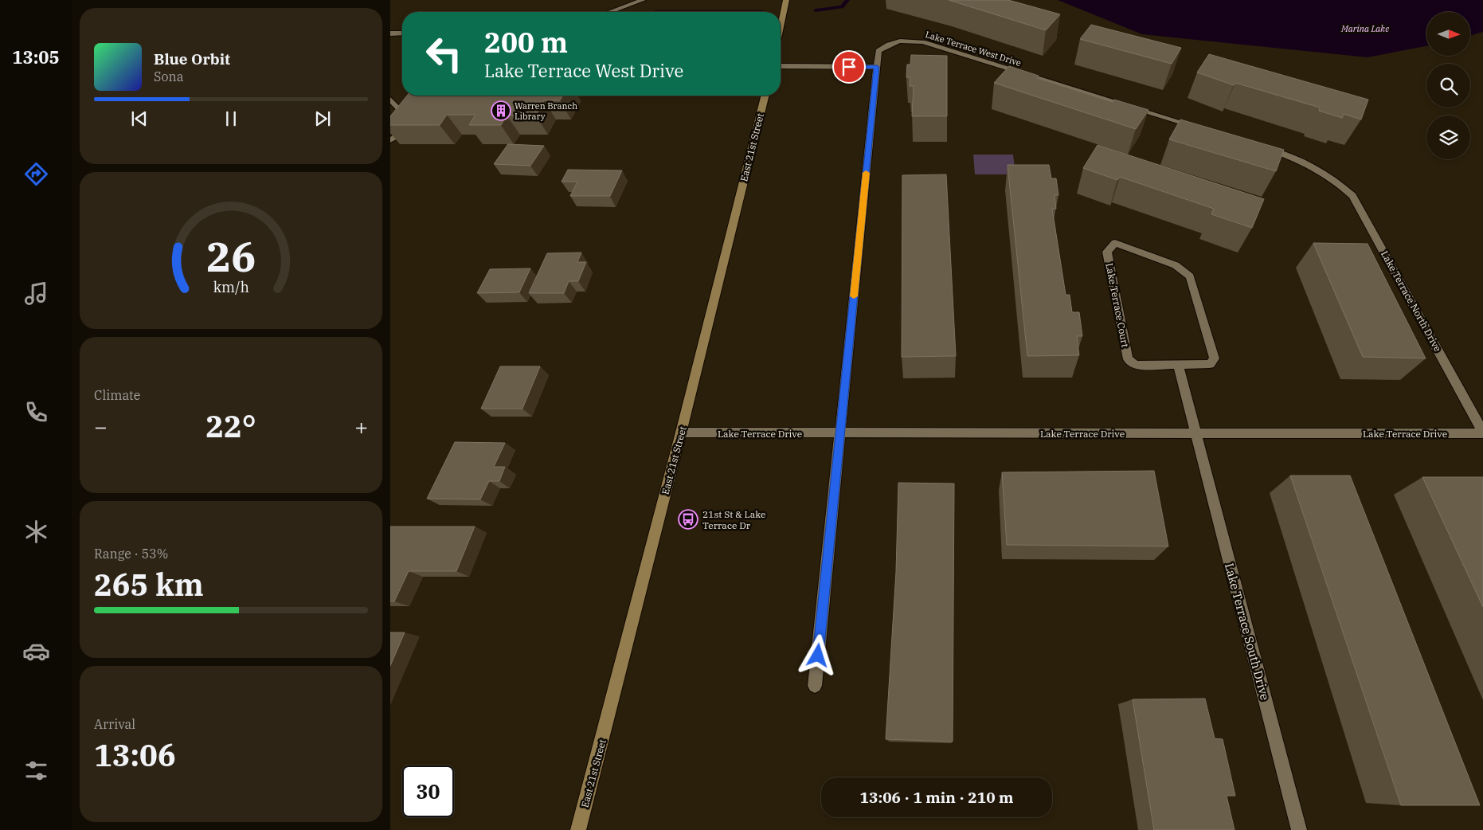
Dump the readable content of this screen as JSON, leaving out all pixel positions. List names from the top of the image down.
{
  "streets": {
    "main road": ["East 21st Street"],
    "street": [
      "Lake Terrace West Drive",
      "Lake Terrace North Drive",
      "Lake Terrace Court",
      "Lake Terrace Drive",
      "Lake Terrace South Drive"
    ]
  },
  "crossings": [
    ["East 21st Street", "Lake Terrace Drive"],
    ["Lake Terrace North Drive", "Lake Terrace Drive"],
    ["Lake Terrace Drive", "Lake Terrace South Drive"]
  ],
  "water": ["Marina Lake"],
  "places": {
    "building": ["Warren Branch Library"],
    "bus stop": ["21st St & Lake Terrace Dr"]
  },
  "north": "right",
  "page": {
    "tabs": "13:05",
    "turn": ["200 m", "Lake Terrace West Drive"],
    "song": ["Blue Orbit", "Sona"],
    "tile": [
      "Climate",
      ["Range · 53%", "265 km"],
      ["Arrival", "13:06"]
    ],
    "heat": ["−", "22°", "+"],
    "limit": "30",
    "trip": "13:06 · 1 min · 210 m",
    "gauge": ["26", "km/h"]
  }
}
